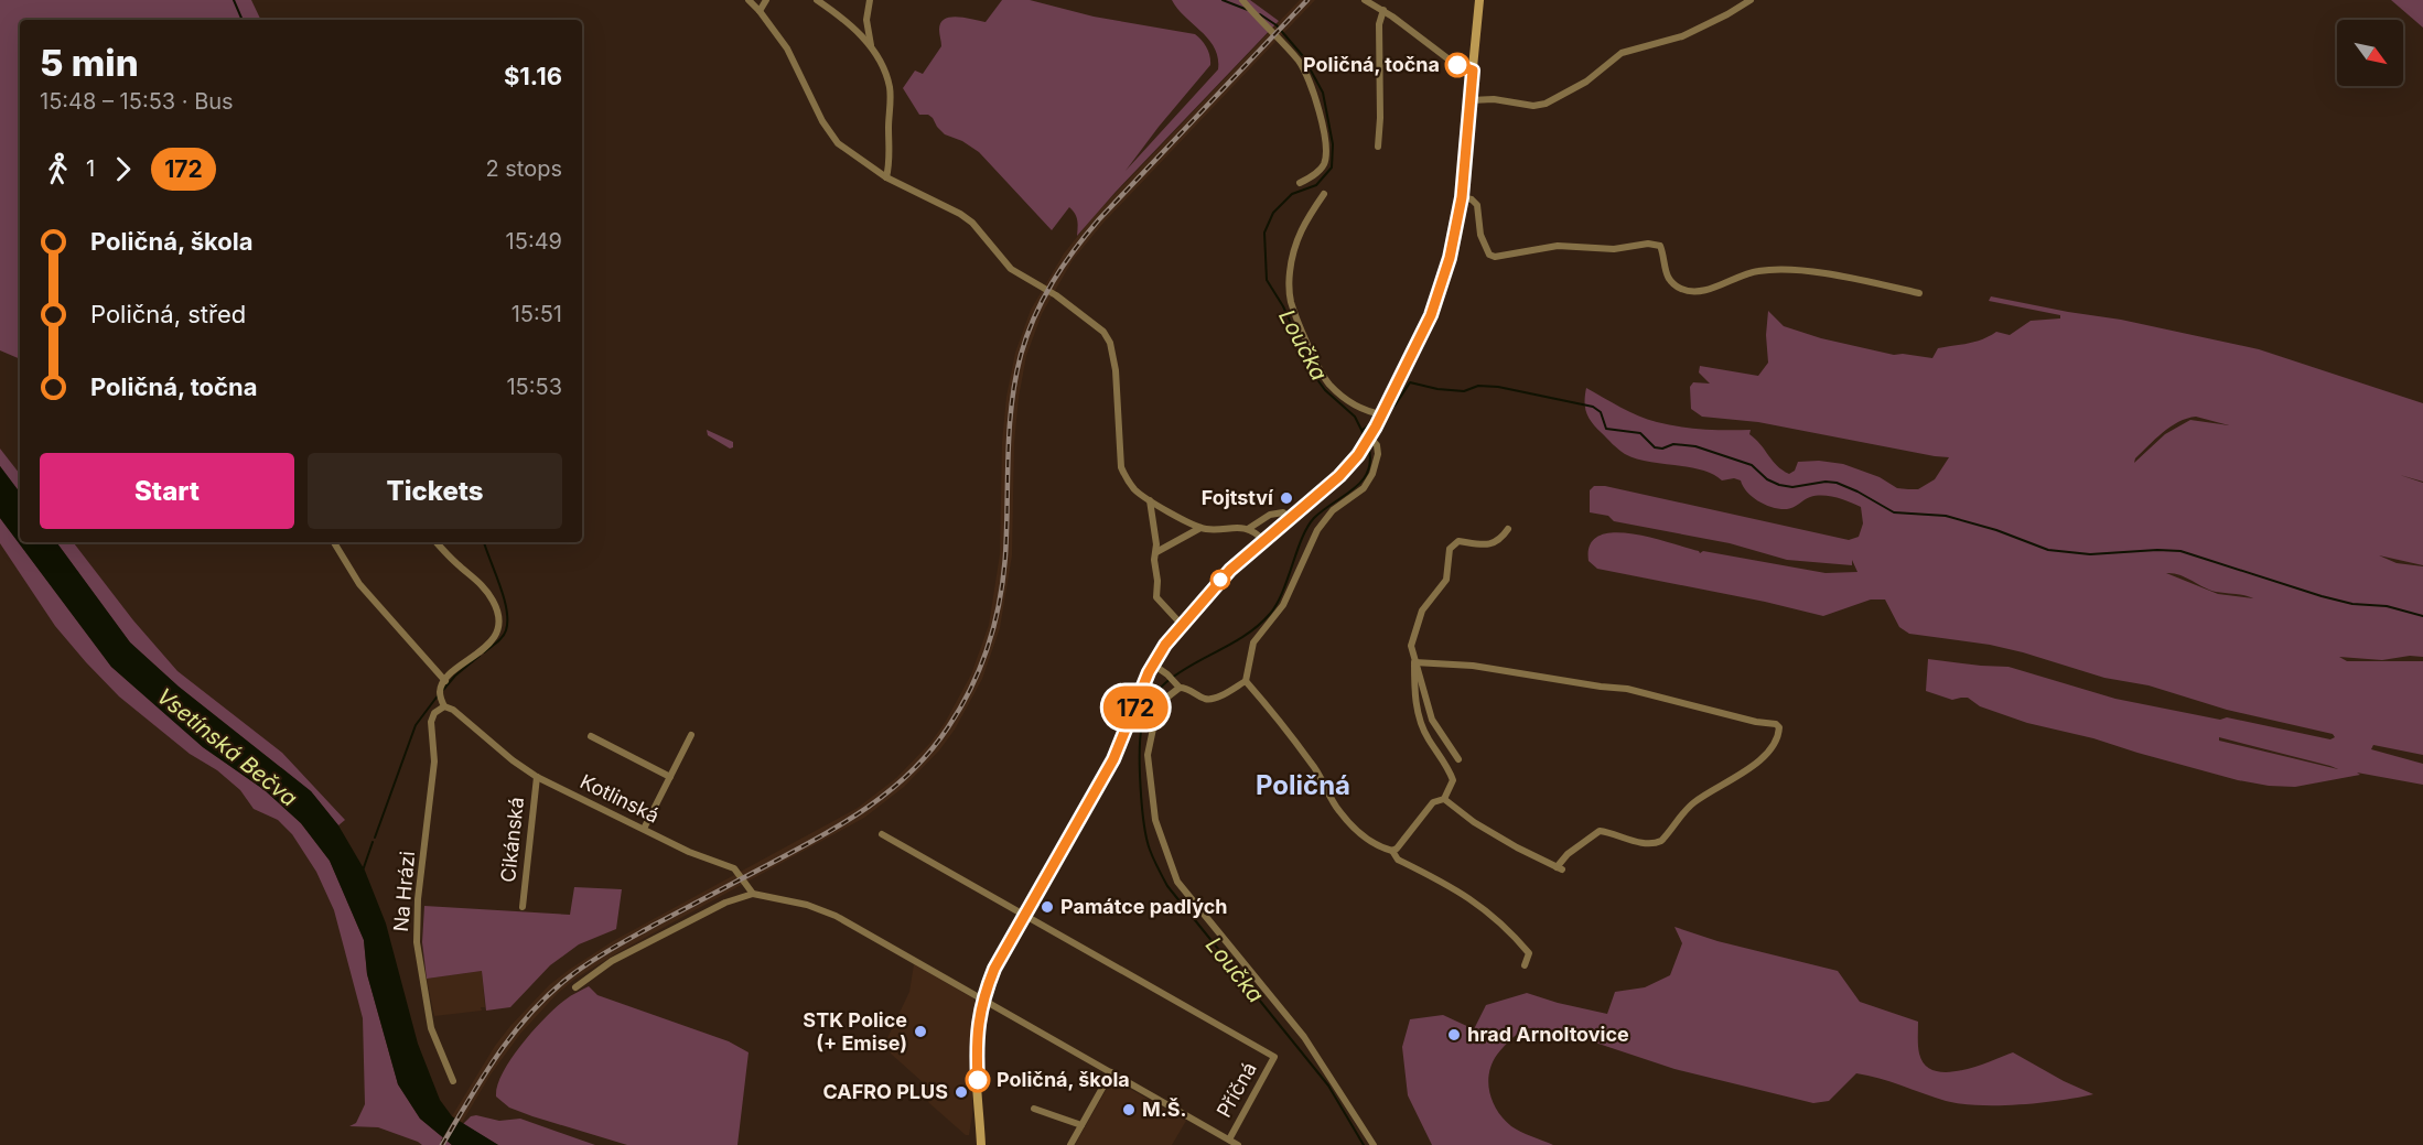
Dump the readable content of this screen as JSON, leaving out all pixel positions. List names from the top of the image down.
{
  "streets": {
    "street": [
      "Kotlinská",
      "Cikánská",
      "Na Hrázi",
      "Příčná"
    ]
  },
  "crossings": [
    ["Kotlinská", "Cikánská"],
    ["Kotlinská", "Na Hrázi"]
  ],
  "districts": ["Poličná"],
  "water": ["Loučka", "Vsetínská Bečva"],
  "places": [
    "Poličná, točna",
    "Fojtství",
    "Památce padlých",
    "STK Police (+ Emise)",
    "hrad Arnoltovice",
    "Poličná, škola",
    "CAFRO PLUS",
    "M.Š."
  ],
  "lines": ["bus line 172"],
  "north": "bottom right",
  "page": {
    "on_map": "172",
    "heading": ["5 min", "15:48 – 15:53 · Bus", "$1.16"],
    "legs": ["1", "172", "2 stops"],
    "list": [
      {
        "name": "Poličná, škola",
        "value": "15:49"
      },
      {
        "name": "Poličná, střed",
        "value": "15:51"
      },
      {
        "name": "Poličná, točna",
        "value": "15:53"
      }
    ],
    "buttons": ["Start", "Tickets"]
  }
}
